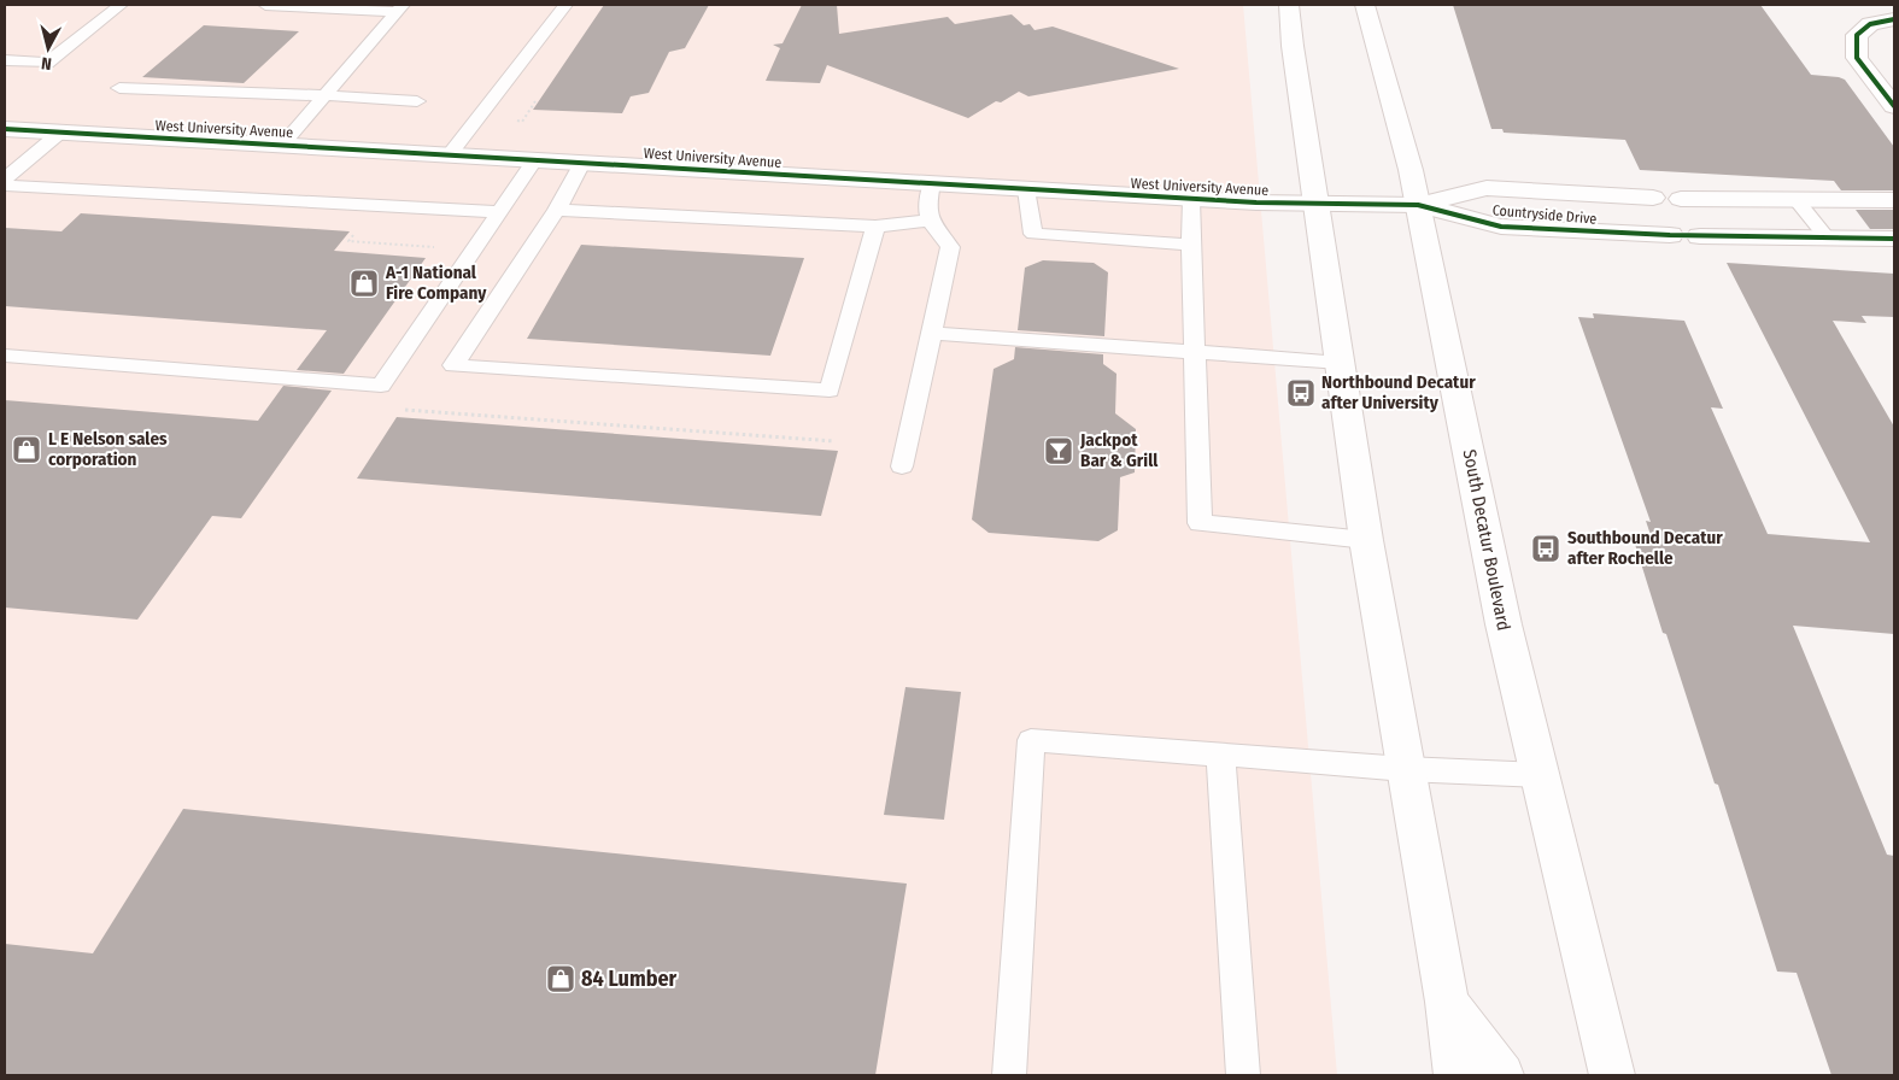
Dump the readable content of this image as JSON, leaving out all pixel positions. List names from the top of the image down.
{
  "streets": {
    "main road": ["West University Avenue", "Countryside Drive", "South Decatur Boulevard"]
  },
  "crossings": [
    ["West University Avenue", "Countryside Drive"],
    ["West University Avenue", "South Decatur Boulevard"],
    ["Countryside Drive", "South Decatur Boulevard"]
  ],
  "places": {
    "shop": ["A-1 National Fire Company", "L E Nelson sales corporation", "84 Lumber"],
    "bus stop": ["Northbound Decatur after University", "Southbound Decatur after Rochelle"],
    "bar": ["Jackpot Bar & Grill"]
  },
  "north": "bottom"
}
